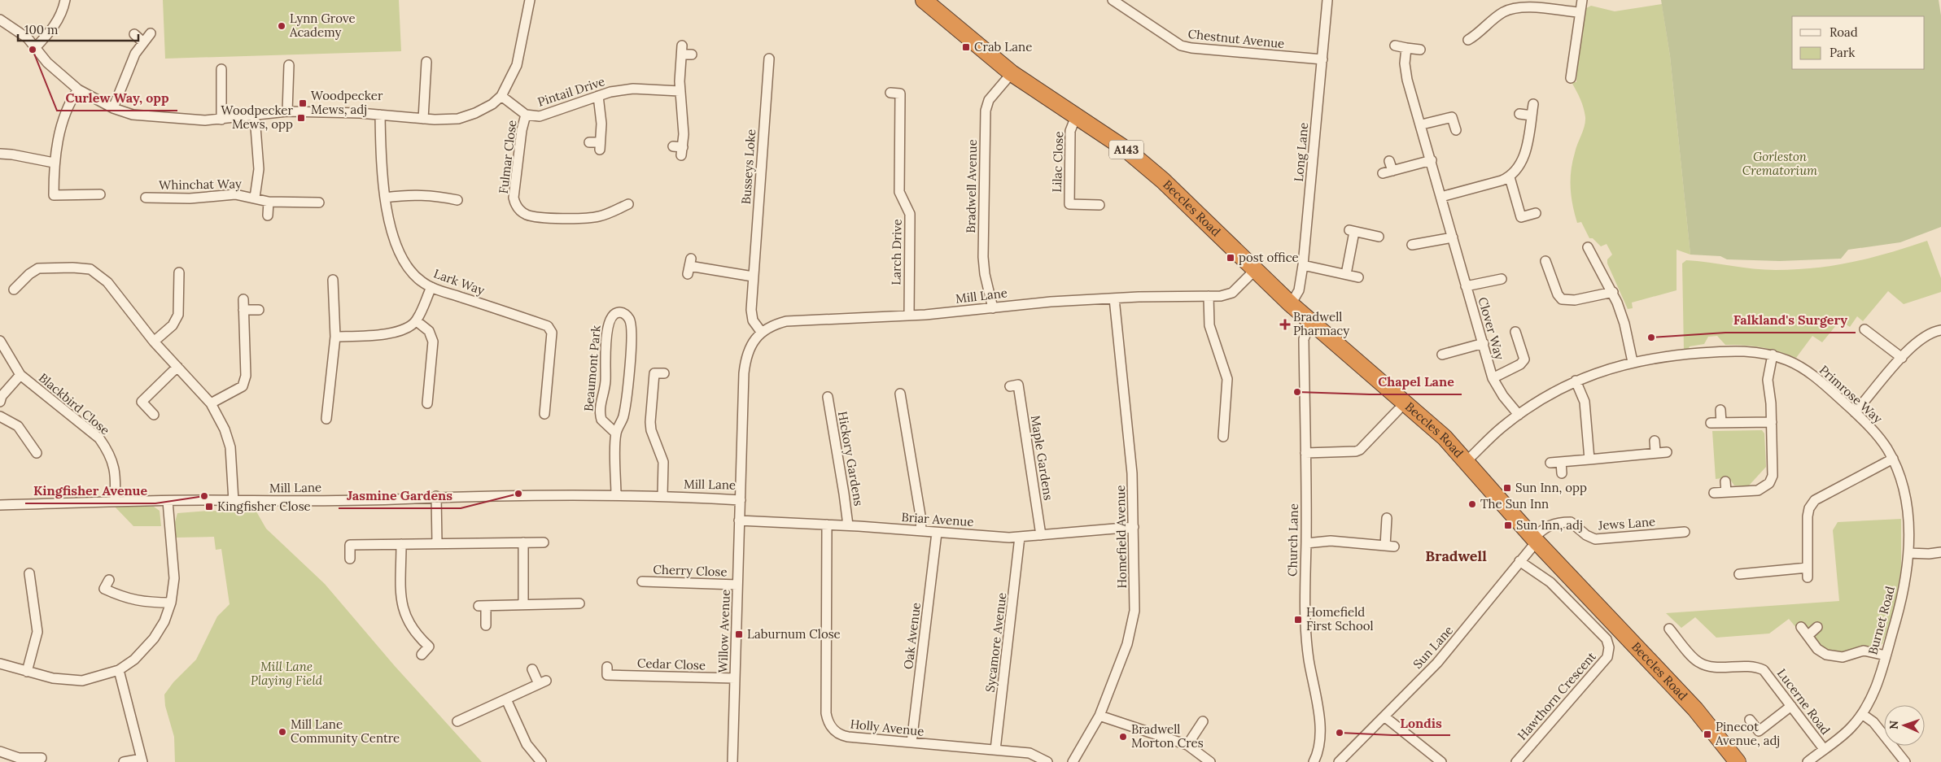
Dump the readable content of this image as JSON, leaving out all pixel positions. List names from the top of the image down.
{
  "streets": {
    "highway": ["A143", "Beccles Road"],
    "street": [
      "Chestnut Avenue",
      "Pintail Drive",
      "Long Lane",
      "Fulmar Close",
      "Lilac Close",
      "Busseys Loke",
      "Whinchat Way",
      "Bradwell Avenue",
      "Larch Drive",
      "Lark Way",
      "Mill Lane",
      "Clover Way",
      "Beaumont Park",
      "Primrose Way",
      "Blackbird Close",
      "Maple Gardens",
      "Hickory Gardens",
      "Briar Avenue",
      "Jews Lane",
      "Homefield Avenue",
      "Church Lane",
      "Cherry Close",
      "Burnet Road",
      "Willow Avenue",
      "Oak Avenue",
      "Sycamore Avenue",
      "Sun Lane",
      "Cedar Close",
      "Hawthorn Crescent",
      "Lucerne Road",
      "Holly Avenue"
    ]
  },
  "crossings": [
    ["Chestnut Avenue", "Long Lane"],
    ["Pintail Drive", "Fulmar Close"],
    ["Long Lane", "Beccles Road"],
    ["Lilac Close", "Beccles Road"],
    ["Busseys Loke", "Mill Lane"],
    ["Bradwell Avenue", "Beccles Road"],
    ["Bradwell Avenue", "Mill Lane"],
    ["Beccles Road", "Mill Lane"],
    ["Beccles Road", "Primrose Way"],
    ["Beccles Road", "Jews Lane"],
    ["Beccles Road", "Church Lane"],
    ["Beccles Road", "Sun Lane"],
    ["Larch Drive", "Mill Lane"],
    ["Mill Lane", "Beaumont Park"],
    ["Mill Lane", "Blackbird Close"],
    ["Mill Lane", "Homefield Avenue"],
    ["Mill Lane", "Willow Avenue"],
    ["Clover Way", "Primrose Way"],
    ["Primrose Way", "Burnet Road"],
    ["Maple Gardens", "Briar Avenue"],
    ["Hickory Gardens", "Briar Avenue"],
    ["Briar Avenue", "Homefield Avenue"],
    ["Briar Avenue", "Willow Avenue"],
    ["Briar Avenue", "Oak Avenue"],
    ["Briar Avenue", "Sycamore Avenue"],
    ["Briar Avenue", "Holly Avenue"],
    ["Jews Lane", "Sun Lane"],
    ["Cherry Close", "Willow Avenue"],
    ["Burnet Road", "Lucerne Road"],
    ["Willow Avenue", "Cedar Close"],
    ["Oak Avenue", "Holly Avenue"],
    ["Sycamore Avenue", "Holly Avenue"],
    ["Sun Lane", "Hawthorn Crescent"]
  ],
  "districts": ["Bradwell"],
  "parks": ["Gorleston Crematorium", "Mill Lane Playing Field"],
  "places": {
    "other": [
      "Lynn Grove Academy",
      "Curlew Way, opp",
      "Falkland's Surgery",
      "Chapel Lane",
      "Jasmine Gardens",
      "Kingfisher Avenue",
      "The Sun Inn",
      "Mill Lane Community Centre",
      "Londis",
      "Bradwell Morton Cres"
    ],
    "transit": [
      "Crab Lane",
      "Woodpecker Mews, adj",
      "Woodpecker Mews, opp",
      "post office",
      "Sun Inn, opp",
      "Kingfisher Close",
      "Sun Inn, adj",
      "Homefield First School",
      "Laburnum Close",
      "Pinecot Avenue, adj"
    ],
    "health": ["Bradwell Pharmacy"]
  },
  "legend": ["Road", "Park"],
  "scale_bar": "100 m",
  "north": "left"
}
